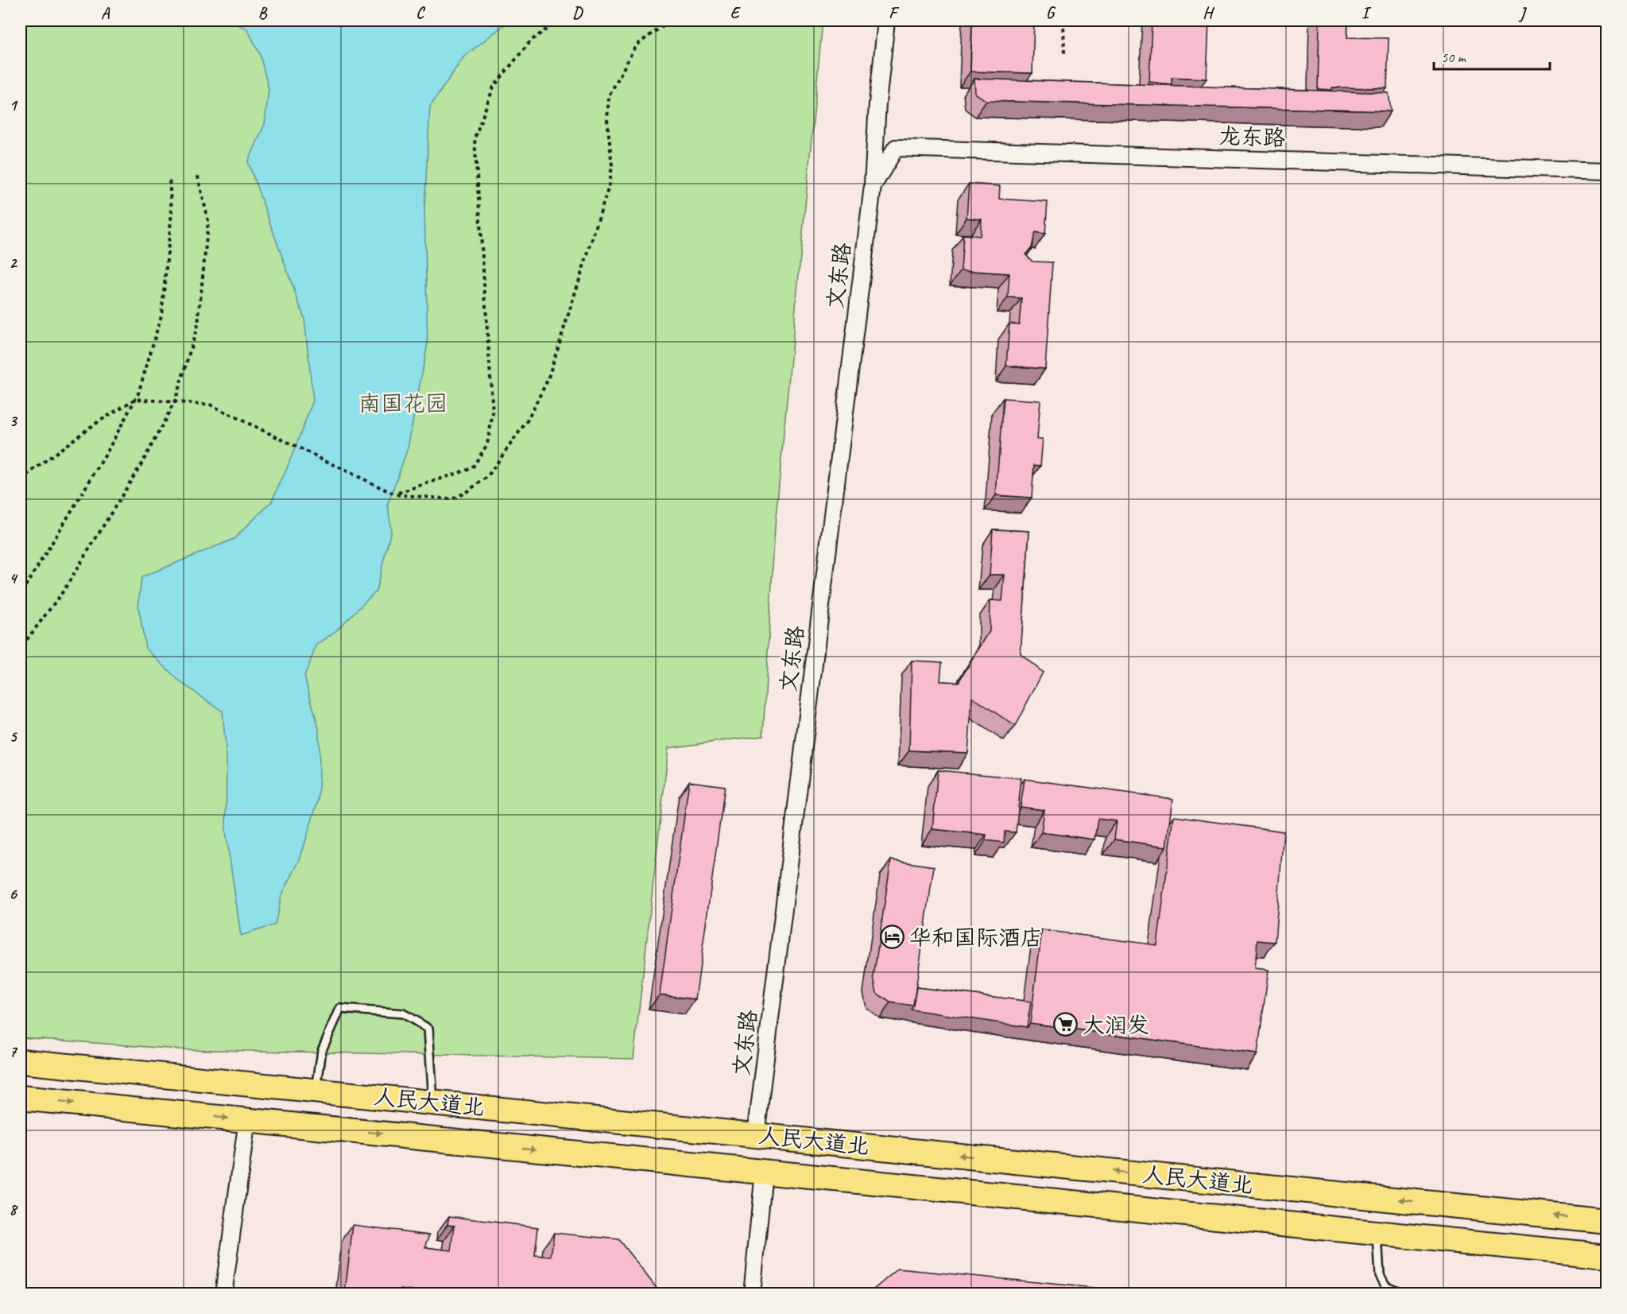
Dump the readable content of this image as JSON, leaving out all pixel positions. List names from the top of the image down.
{
  "streets": {
    "main road": ["人民大道北"],
    "street": ["龙东路", "文东路"]
  },
  "crossings": [
    ["龙东路", "文东路"],
    ["文东路", "人民大道北"]
  ],
  "parks": ["南国花园"],
  "places": {
    "hotel": ["华和国际酒店"],
    "supermarket": ["大润发"]
  },
  "scale_bar": "50 m",
  "grid": {
    "columns": [
      "A",
      "B",
      "C",
      "D",
      "E",
      "F",
      "G",
      "H",
      "I",
      "J"
    ],
    "rows": [
      "1",
      "2",
      "3",
      "4",
      "5",
      "6",
      "7",
      "8"
    ]
  }
}
